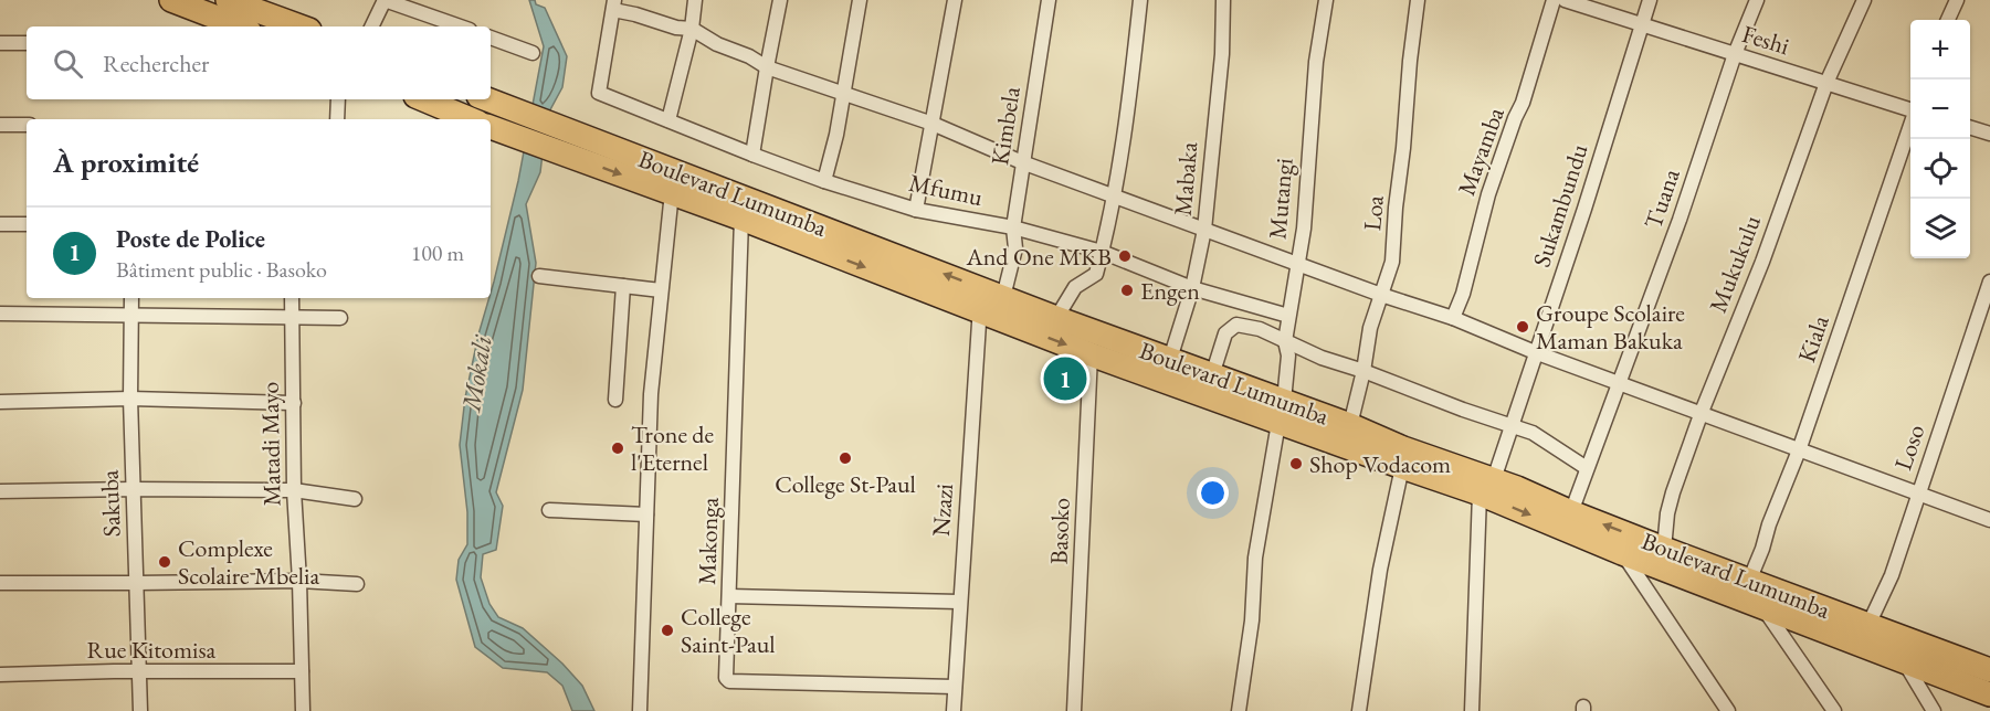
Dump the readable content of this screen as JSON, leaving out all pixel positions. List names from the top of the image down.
{
  "streets": {
    "highway": ["Boulevard Lumumba"],
    "street": [
      "Feshi",
      "Kimbela",
      "Mayamba",
      "Mabaka",
      "Mfumu",
      "Mutangi",
      "Tuana",
      "Sukambundu",
      "Loa",
      "Mukukulu",
      "Kiala",
      "Matadi Mayo",
      "Loso",
      "Sakuba",
      "Nzazi",
      "Basoko",
      "Makonga",
      "Rue Kitomisa"
    ]
  },
  "crossings": [
    ["Feshi", "Tuana"],
    ["Feshi", "Sukambundu"],
    ["Feshi", "Mukukulu"],
    ["Kimbela", "Mfumu"],
    ["Kimbela", "Boulevard Lumumba"],
    ["Kimbela", "Nzazi"],
    ["Mabaka", "Mfumu"],
    ["Mabaka", "Boulevard Lumumba"],
    ["Mfumu", "Mutangi"],
    ["Boulevard Lumumba", "Mutangi"],
    ["Boulevard Lumumba", "Tuana"],
    ["Boulevard Lumumba", "Sukambundu"],
    ["Boulevard Lumumba", "Loa"],
    ["Boulevard Lumumba", "Mukukulu"],
    ["Boulevard Lumumba", "Kiala"],
    ["Boulevard Lumumba", "Loso"],
    ["Boulevard Lumumba", "Nzazi"],
    ["Boulevard Lumumba", "Basoko"],
    ["Boulevard Lumumba", "Makonga"],
    ["Matadi Mayo", "Rue Kitomisa"],
    ["Sakuba", "Rue Kitomisa"],
    ["Nzazi", "Makonga"]
  ],
  "water": ["Mokali"],
  "places": [
    "And One MKB",
    "Engen",
    "Groupe Scolaire Maman Bakuka",
    "Trone de l'Eternel",
    "College St-Paul",
    "Shop Vodacom",
    "Complexe Scolaire Mbelia",
    "College Saint-Paul"
  ],
  "page": {
    "map_buttons": ["+", "−"],
    "search": "Rechercher",
    "heading": "À proximité",
    "list": [
      {
        "mark": "1",
        "name": "Poste de Police",
        "note": "Bâtiment public · Basoko",
        "value": "100 m"
      }
    ],
    "pins": "1"
  }
}
